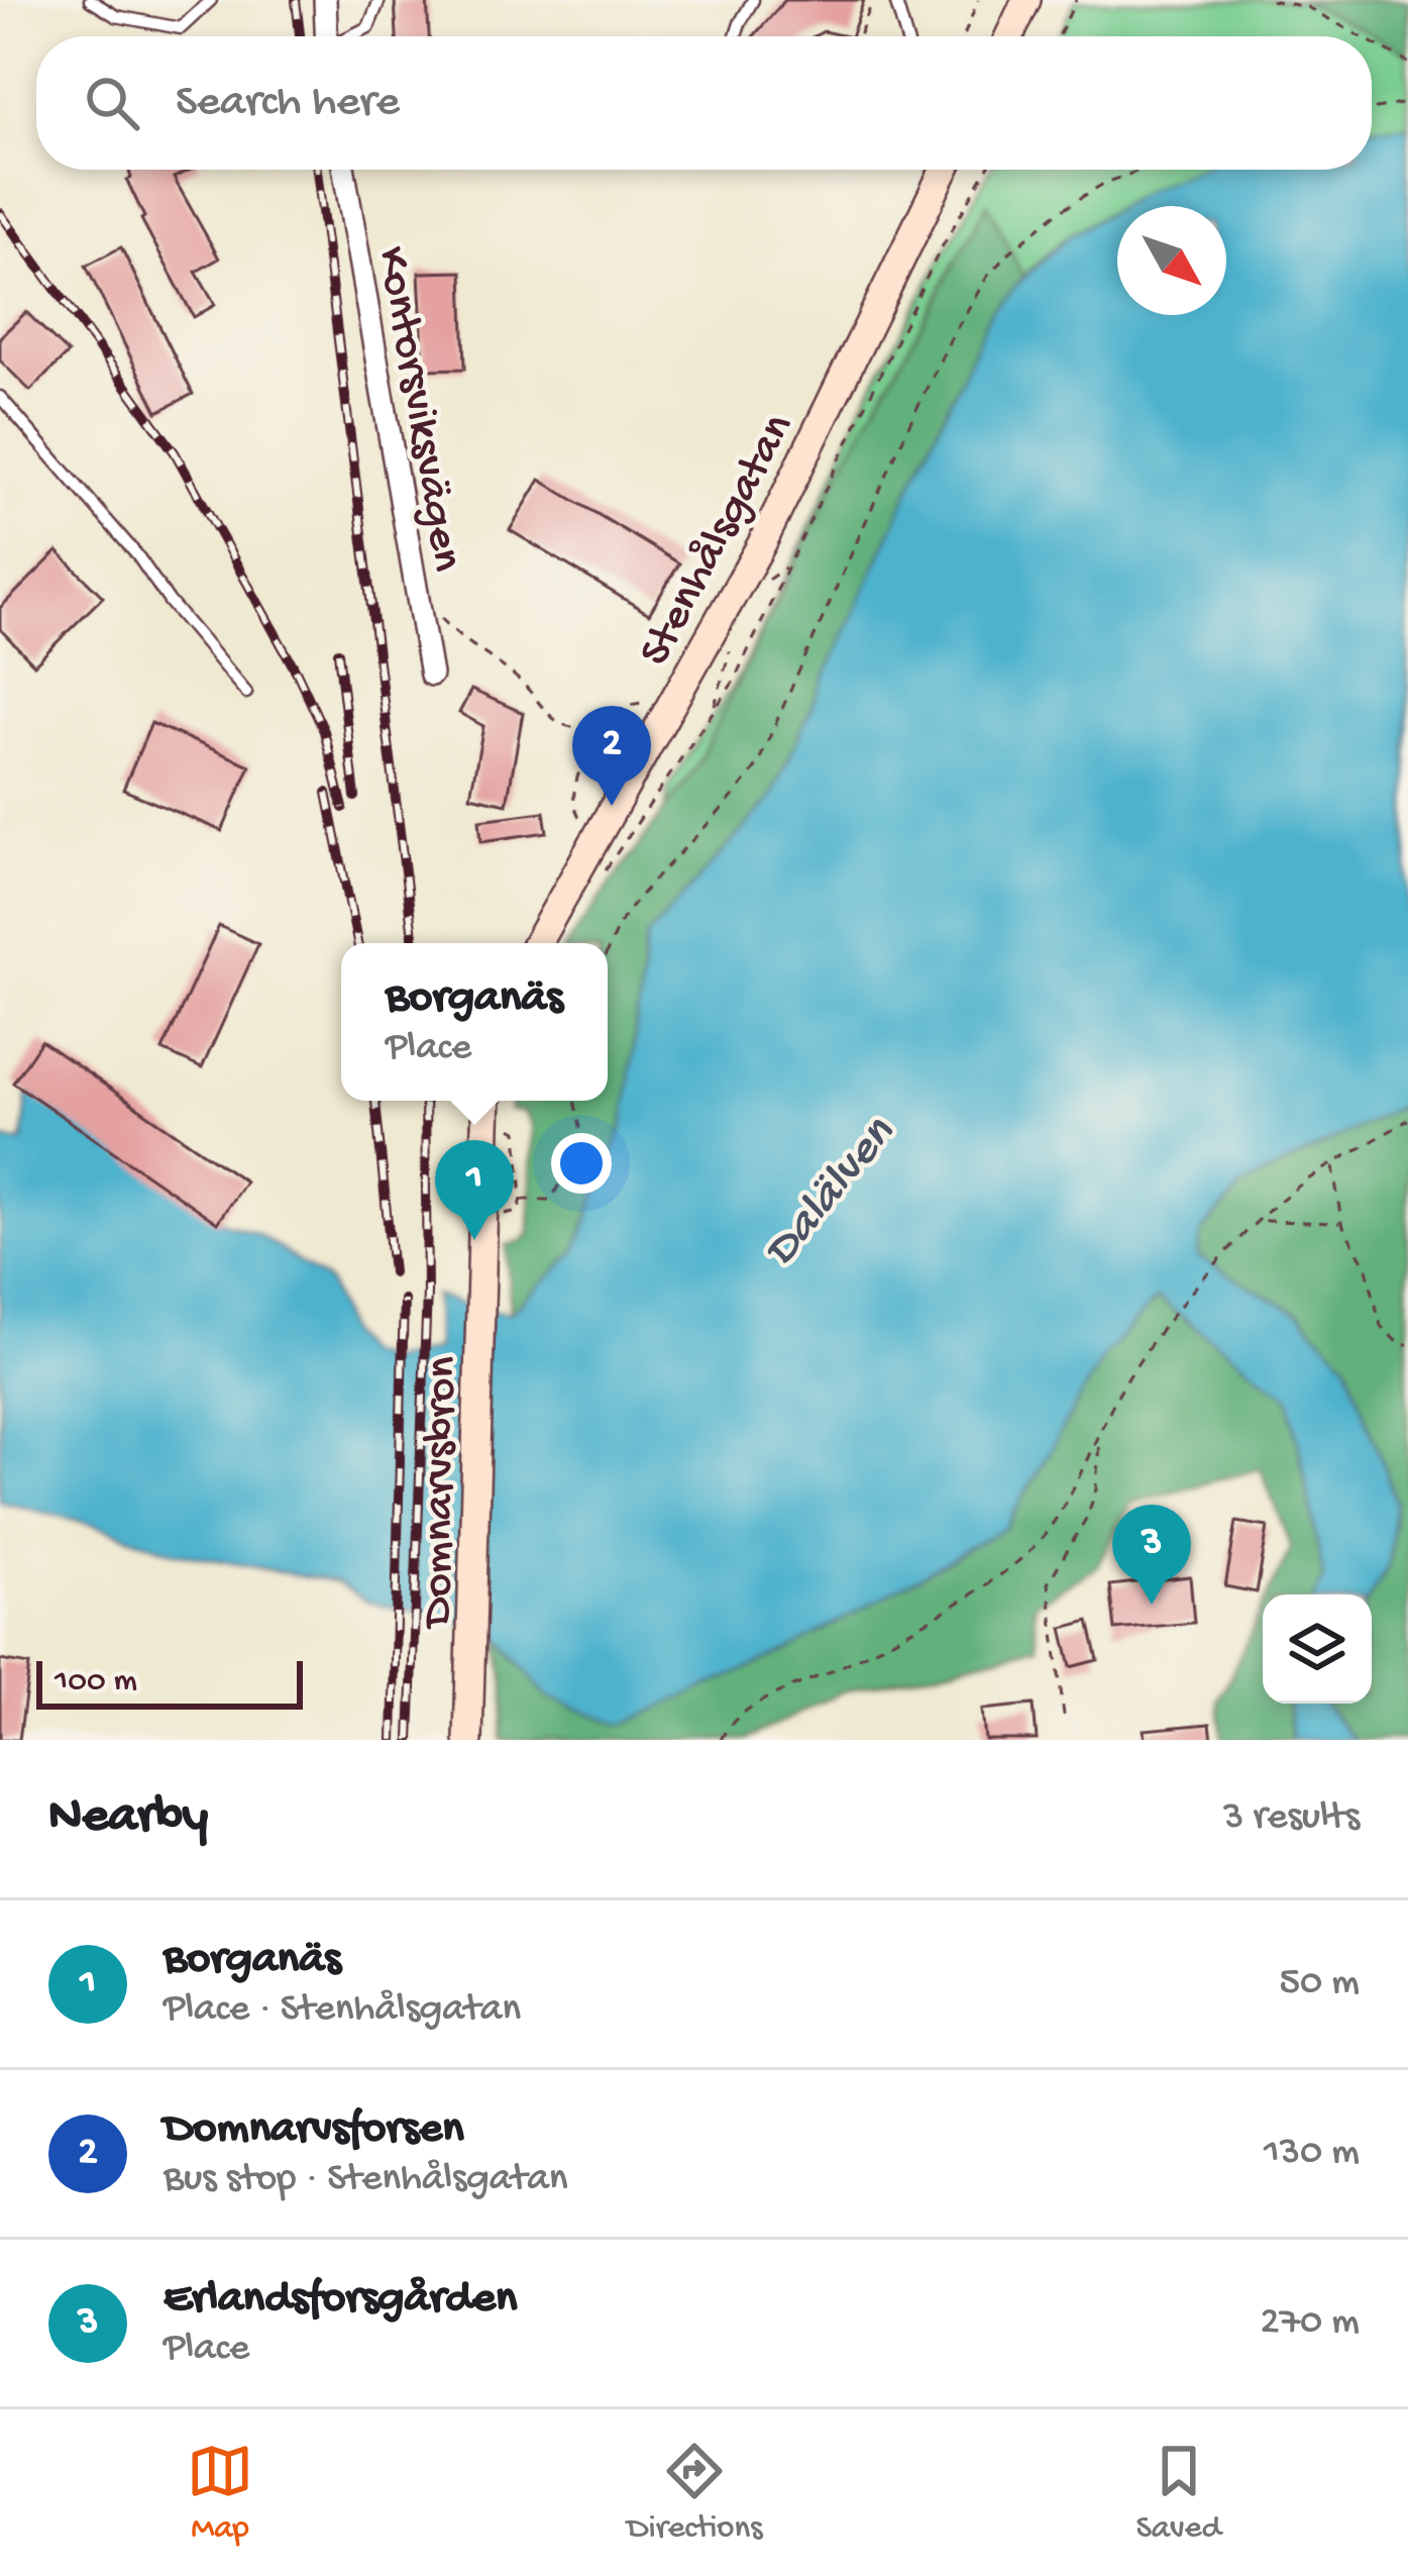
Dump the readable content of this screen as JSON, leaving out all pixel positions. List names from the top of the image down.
{
  "streets": {
    "street": ["Kontorsviksvägen", "Stenhålsgatan", "Domnarvsbron"]
  },
  "water": ["Dalälven"],
  "scale_bar": "100 m",
  "north": "bottom right",
  "page": {
    "search": "Search here",
    "pins": ["2", "1", "3"],
    "popup": ["Borganäs", "Place"],
    "scale": "100 m",
    "heading": ["Nearby", "3 results"],
    "list": [
      {
        "mark": "1",
        "name": "Borganäs",
        "note": "Place · Stenhålsgatan",
        "value": "50 m"
      },
      {
        "mark": "2",
        "name": "Domnarvsforsen",
        "note": "Bus stop · Stenhålsgatan",
        "value": "130 m"
      },
      {
        "mark": "3",
        "name": "Erlandsforsgården",
        "note": "Place",
        "value": "270 m"
      }
    ],
    "nav": ["Map", "Directions", "Saved"]
  }
}
